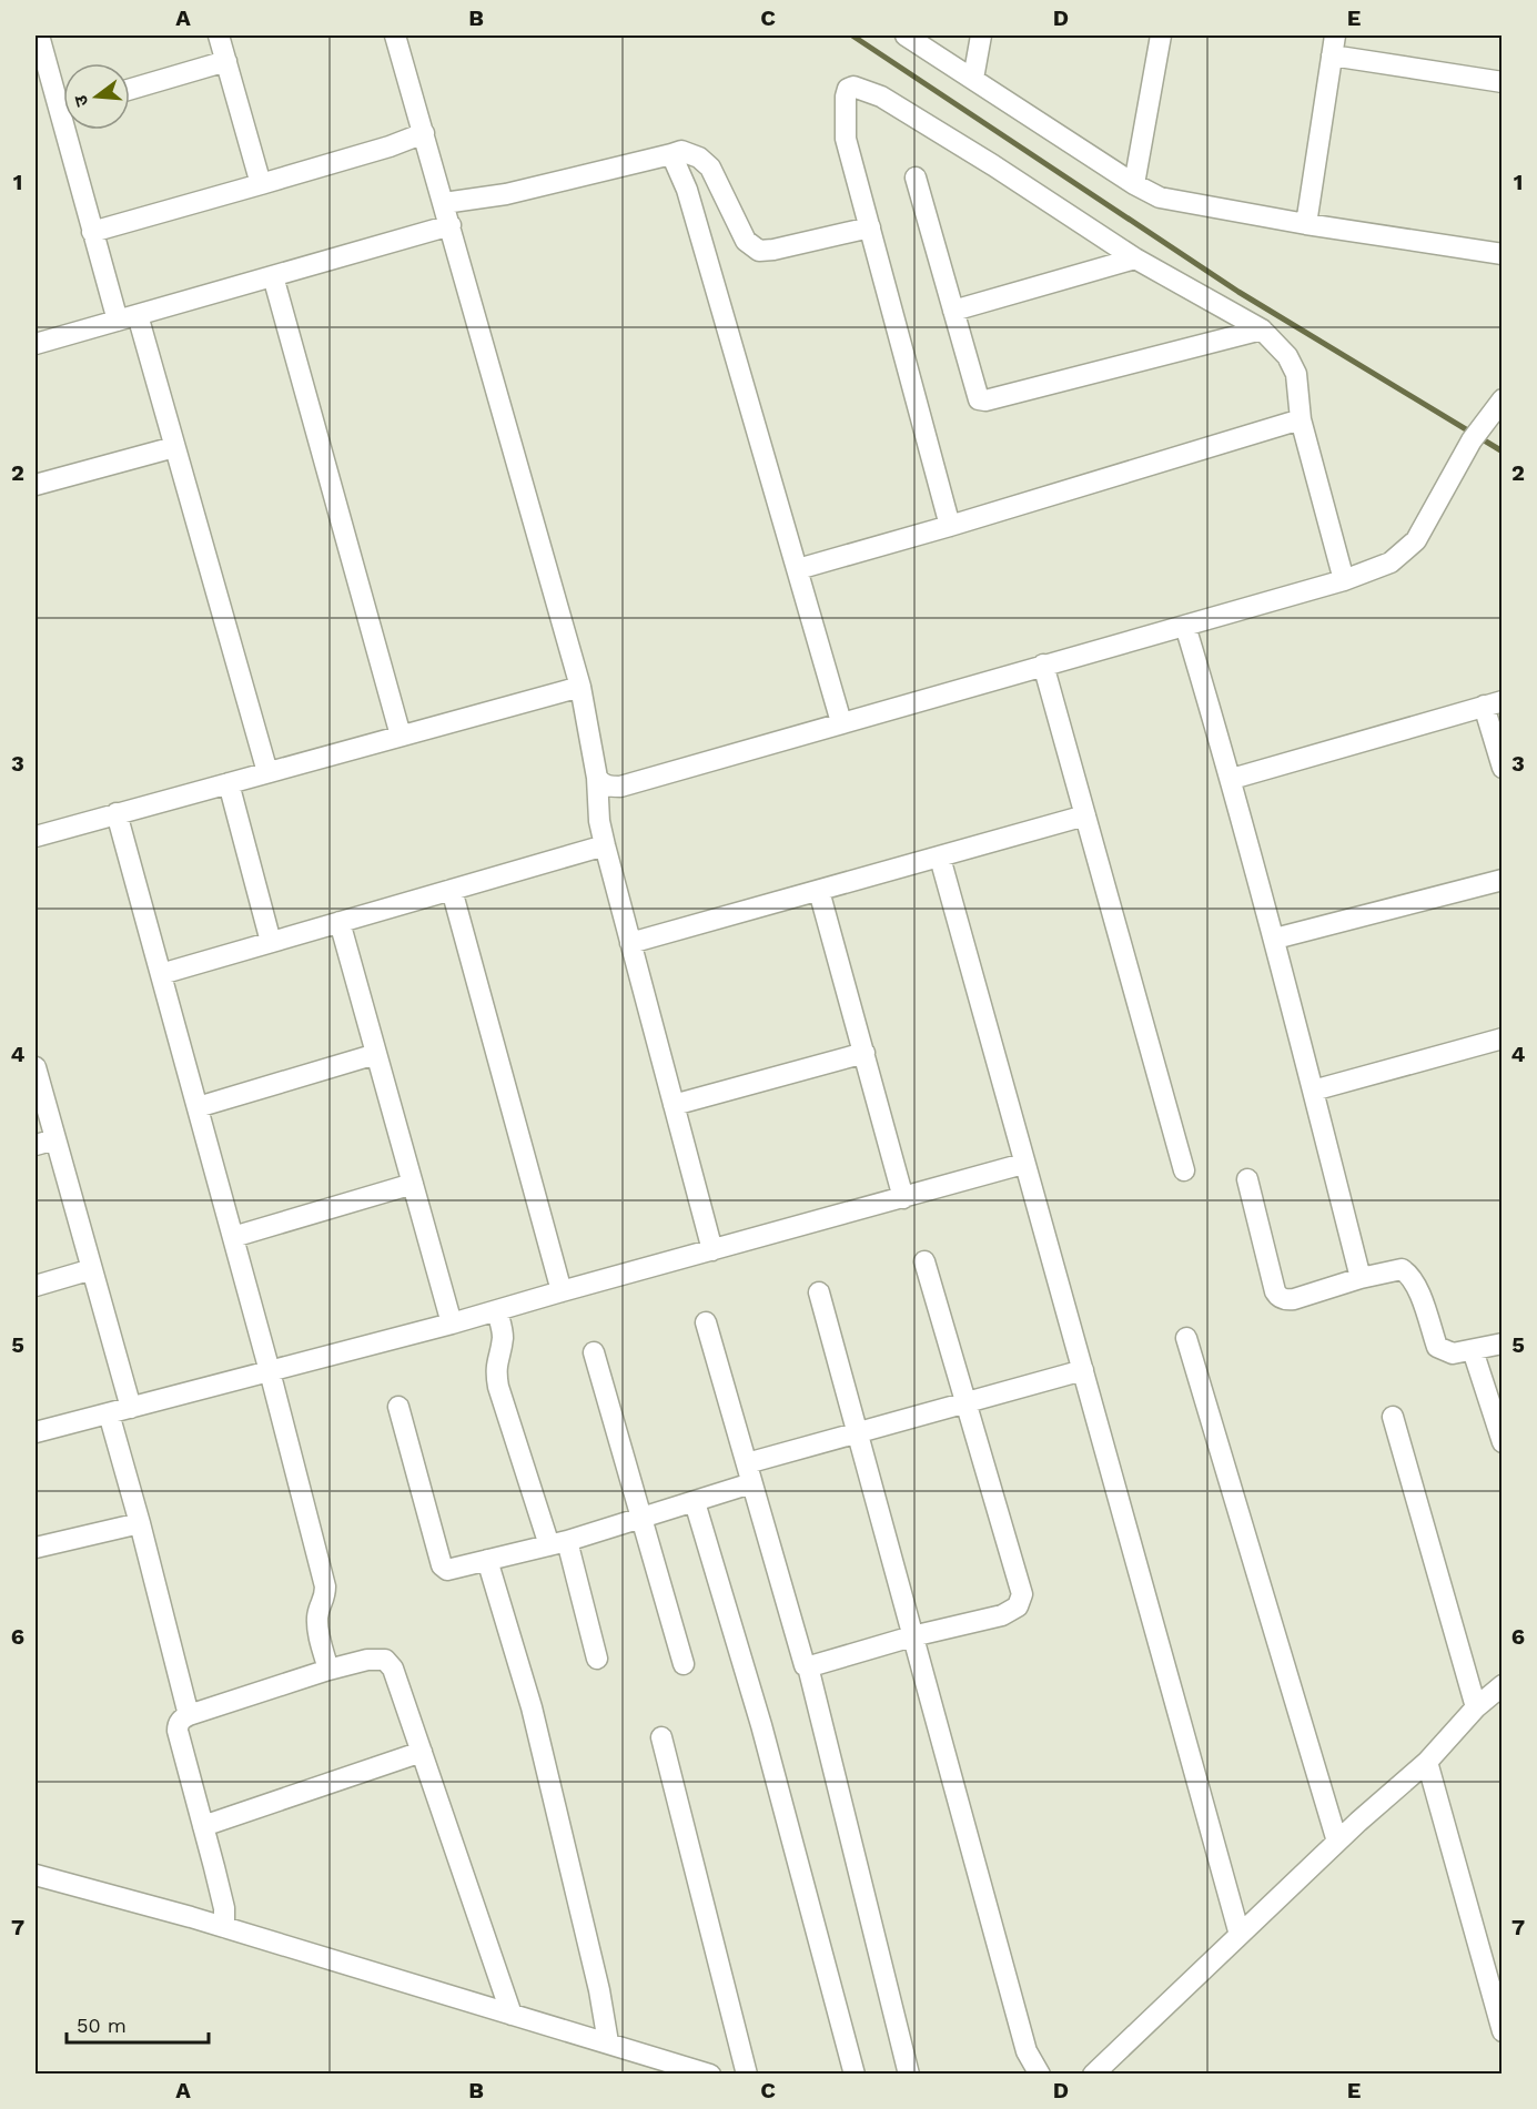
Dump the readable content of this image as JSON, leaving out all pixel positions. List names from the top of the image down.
{
  "scale_bar": "50 m",
  "north": "left",
  "grid": {
    "columns": [
      "A",
      "B",
      "C",
      "D",
      "E"
    ],
    "rows": [
      "1",
      "2",
      "3",
      "4",
      "5",
      "6",
      "7"
    ]
  }
}
